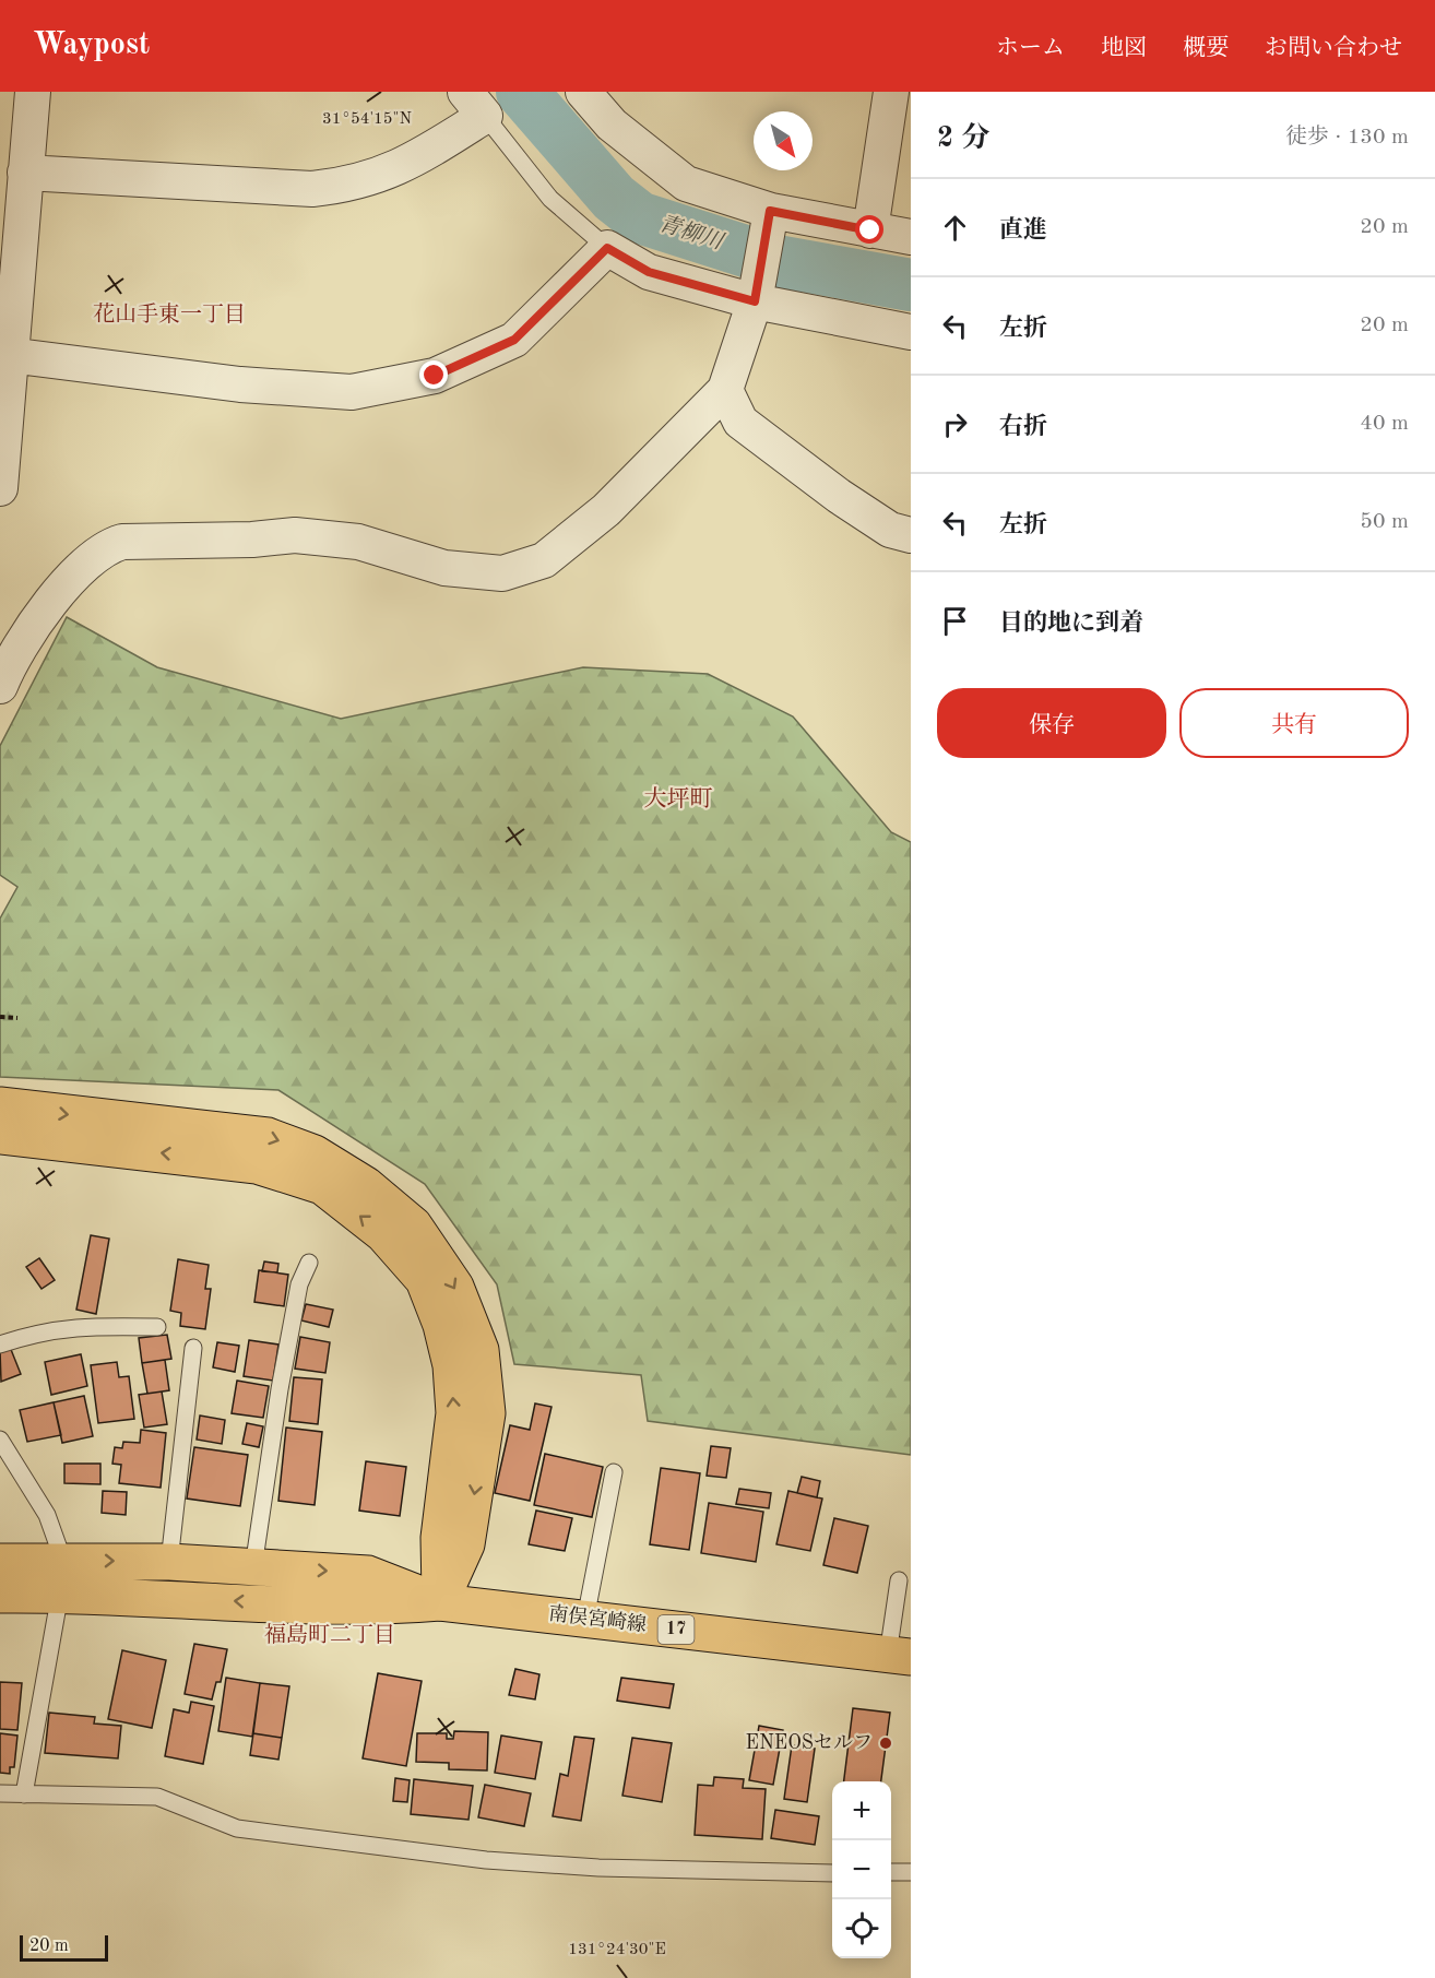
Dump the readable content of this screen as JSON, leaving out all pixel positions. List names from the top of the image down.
{
  "streets": {
    "main road": ["南俣宮崎線", "17"]
  },
  "districts": ["花山手東一丁目", "大坪町", "福島町二丁目"],
  "water": ["青柳川"],
  "places": ["ENEOSセルフ"],
  "scale_bar": "20 m",
  "north": "bottom right",
  "page": {
    "header": "Waypost",
    "nav": [
      "ホーム",
      "地図",
      "概要",
      "お問い合わせ"
    ],
    "heading": ["2 分", "徒歩 · 130 m"],
    "list": [
      ["直進", "20 m"],
      ["左折", "20 m"],
      ["右折", "40 m"],
      ["左折", "50 m"],
      "目的地に到着"
    ],
    "buttons": ["保存", "共有"],
    "map_buttons": ["+", "−"],
    "scale": "20 m"
  },
  "coordinates": ["31°54'15\"N", "131°24'30\"E"]
}
